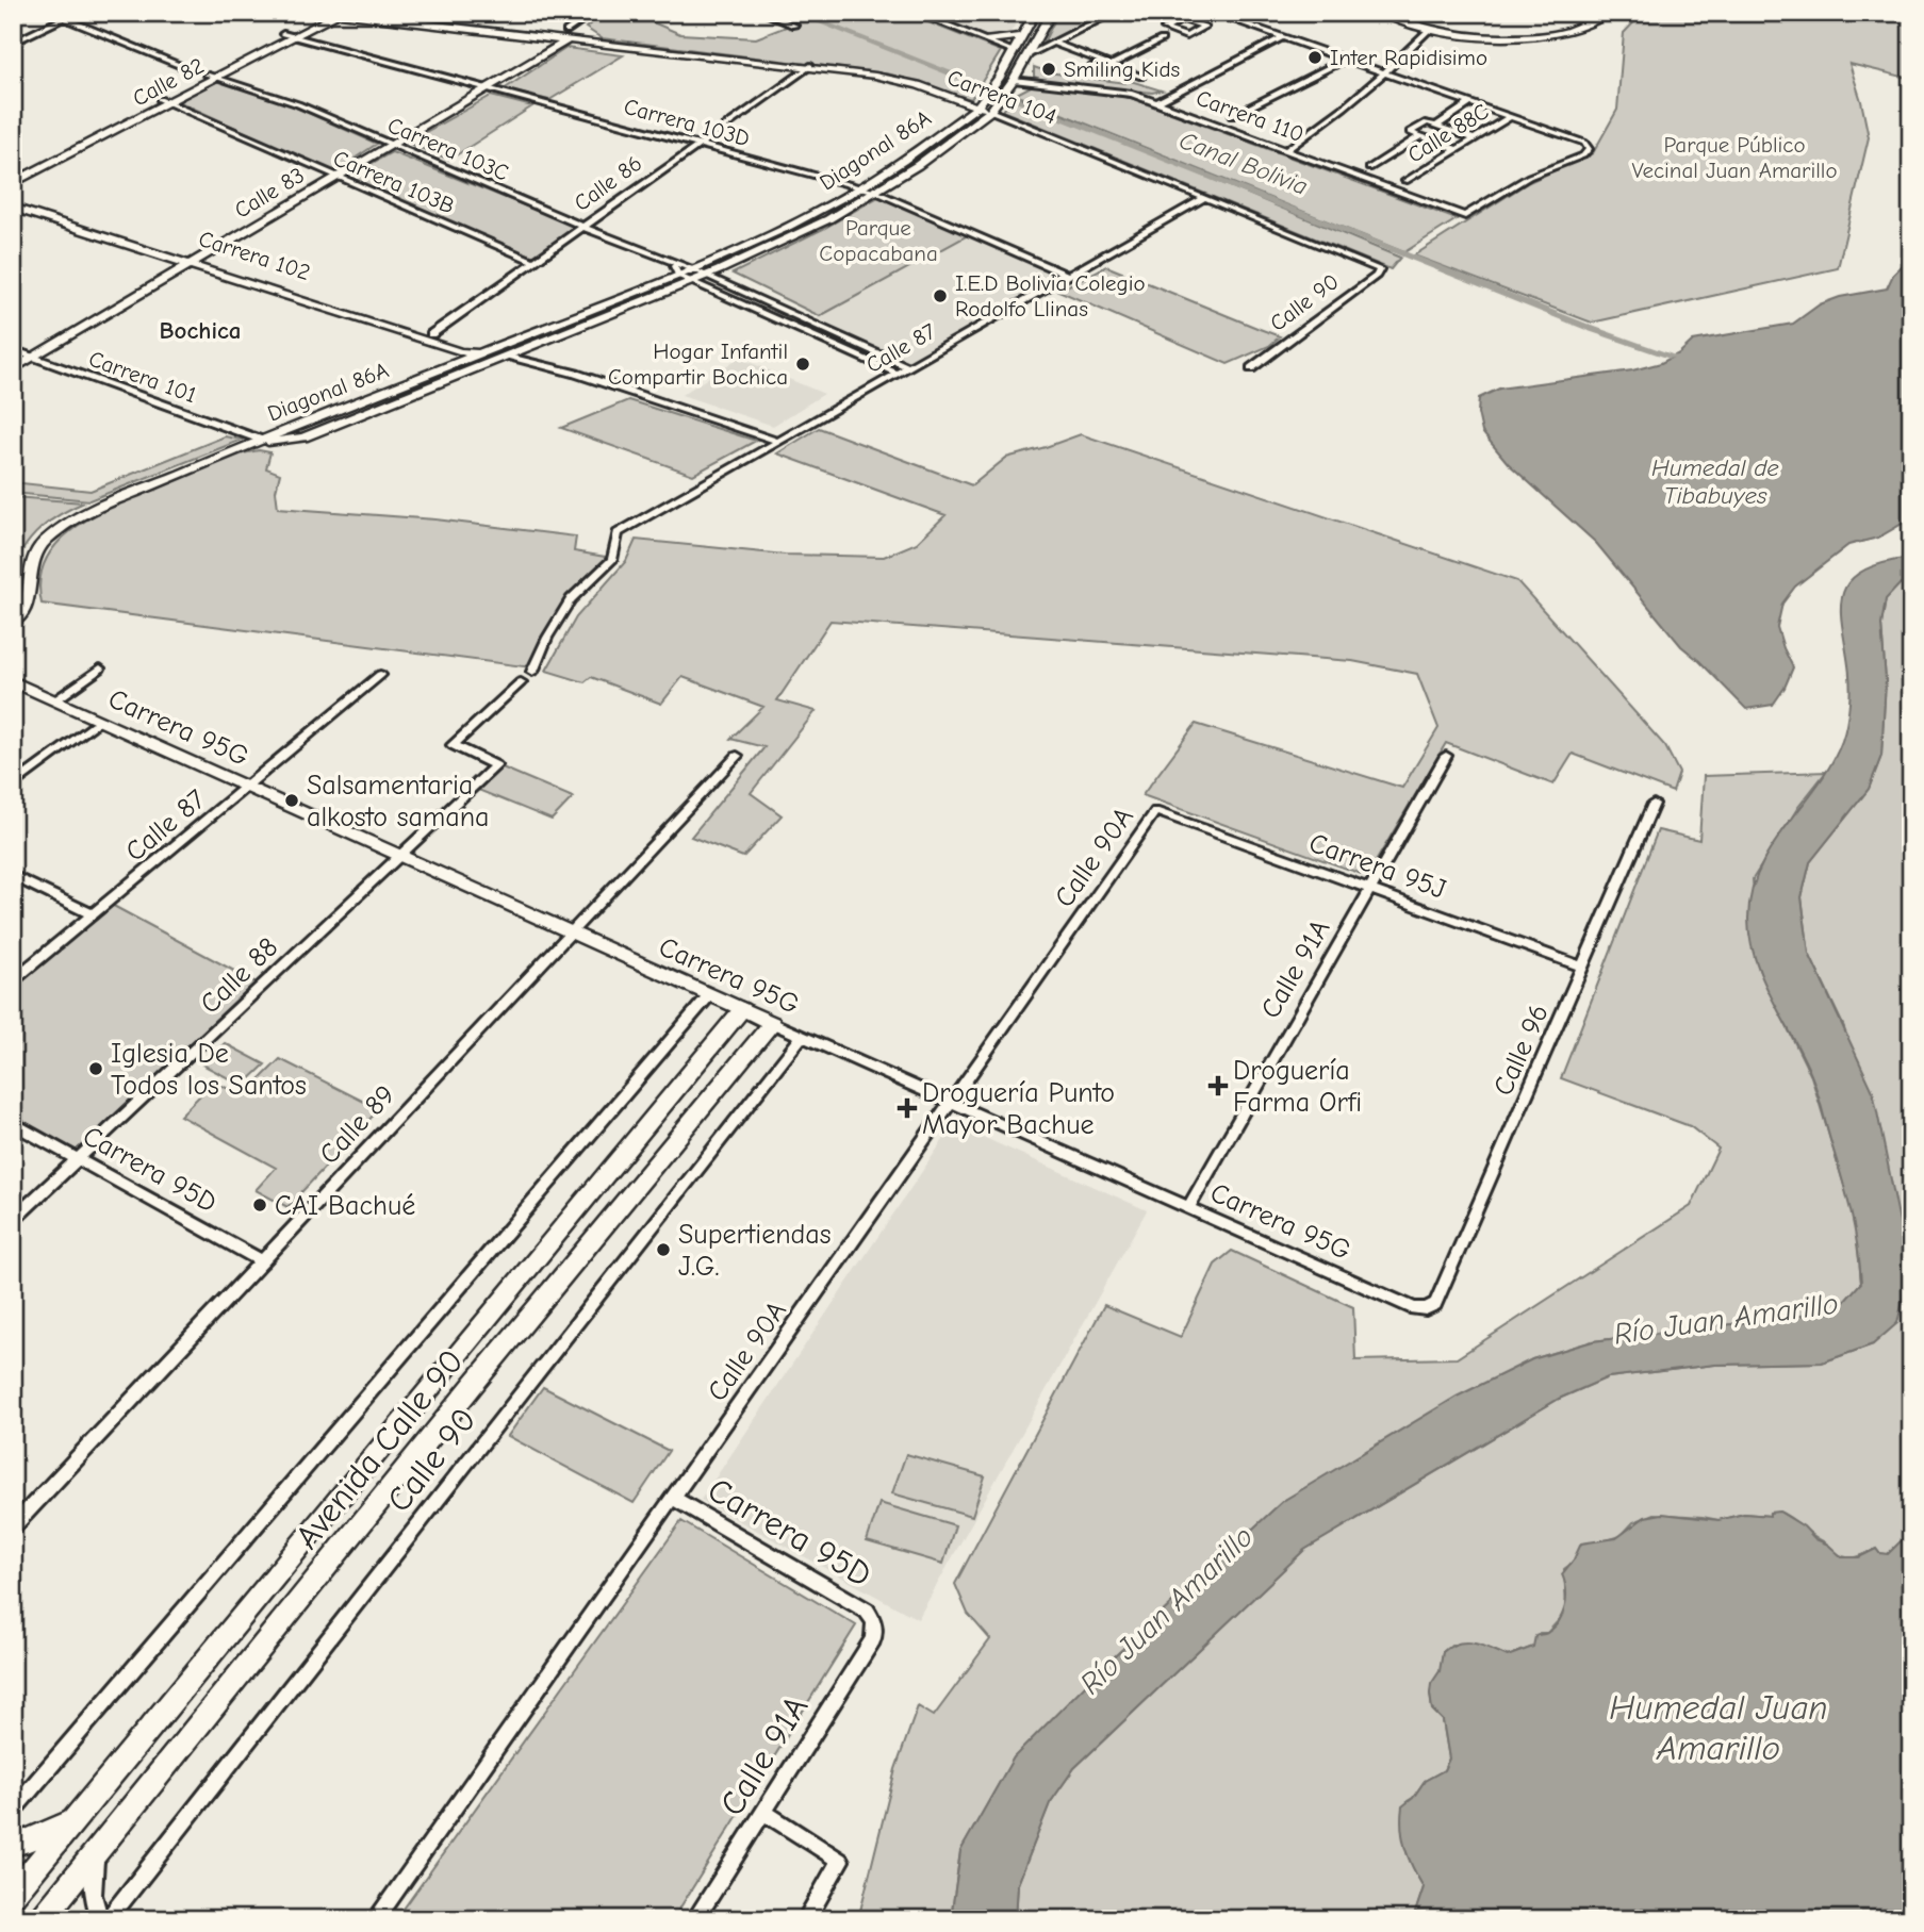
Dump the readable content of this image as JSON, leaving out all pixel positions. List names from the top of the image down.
{
  "streets": {
    "main road": ["Carrera 95G", "Avenida Calle 90"],
    "street": [
      "Calle 82",
      "Carrera 104",
      "Carrera 110",
      "Carrera 103D",
      "Calle 88C",
      "Carrera 103C",
      "Diagonal 86A",
      "Carrera 103B",
      "Calle 86",
      "Calle 83",
      "Carrera 102",
      "Calle 90",
      "Calle 87",
      "Carrera 101",
      "Calle 90A",
      "Carrera 95J",
      "Calle 91A",
      "Calle 88",
      "Calle 96",
      "Calle 89",
      "Carrera 95D"
    ]
  },
  "crossings": [
    ["Calle 82", "Carrera 104"],
    ["Calle 82", "Carrera 103D"],
    ["Calle 82", "Carrera 103C"],
    ["Calle 82", "Carrera 103B"],
    ["Carrera 104", "Diagonal 86A"],
    ["Carrera 104", "Calle 86"],
    ["Carrera 104", "Calle 83"],
    ["Carrera 104", "Calle 90"],
    ["Carrera 104", "Calle 87"],
    ["Carrera 110", "Calle 88C"],
    ["Carrera 110", "Diagonal 86A"],
    ["Carrera 103D", "Diagonal 86A"],
    ["Carrera 103D", "Calle 86"],
    ["Carrera 103D", "Calle 83"],
    ["Carrera 103D", "Calle 87"],
    ["Carrera 103C", "Diagonal 86A"],
    ["Carrera 103C", "Calle 86"],
    ["Carrera 103C", "Calle 83"],
    ["Carrera 103C", "Calle 87"],
    ["Diagonal 86A", "Carrera 102"],
    ["Diagonal 86A", "Carrera 101"],
    ["Carrera 103B", "Calle 86"],
    ["Carrera 103B", "Calle 83"],
    ["Calle 86", "Carrera 102"],
    ["Calle 83", "Carrera 102"],
    ["Calle 83", "Carrera 101"],
    ["Carrera 102", "Calle 87"],
    ["Calle 90", "Carrera 95G"],
    ["Calle 87", "Carrera 95G"],
    ["Carrera 95G", "Calle 90A"],
    ["Carrera 95G", "Calle 91A"],
    ["Carrera 95G", "Calle 88"],
    ["Carrera 95G", "Calle 96"],
    ["Carrera 95G", "Calle 89"],
    ["Carrera 95G", "Avenida Calle 90"],
    ["Calle 90A", "Carrera 95J"],
    ["Calle 90A", "Carrera 95D"],
    ["Carrera 95J", "Calle 91A"],
    ["Carrera 95J", "Calle 96"],
    ["Calle 91A", "Carrera 95D"],
    ["Calle 88", "Carrera 95D"],
    ["Calle 89", "Carrera 95D"]
  ],
  "districts": ["Bochica"],
  "water": [
    "Canal Bolivia",
    "Humedal de Tibabuyes",
    "Río Juan Amarillo",
    "Humedal Juan Amarillo"
  ],
  "parks": ["Parque Público Vecinal Juan Amarillo", "Parque Copacabana"],
  "places": {
    "other": [
      "Inter Rapidisimo",
      "Smiling Kids",
      "I.E.D Bolivia Colegio Rodolfo Llinas",
      "Hogar Infantil Compartir Bochica",
      "Salsamentaria alkosto samana",
      "Iglesia De Todos los Santos",
      "CAI Bachué",
      "Supertiendas J.G."
    ],
    "health": ["Droguería Farma Orfi", "Droguería Punto Mayor Bachue"]
  }
}
